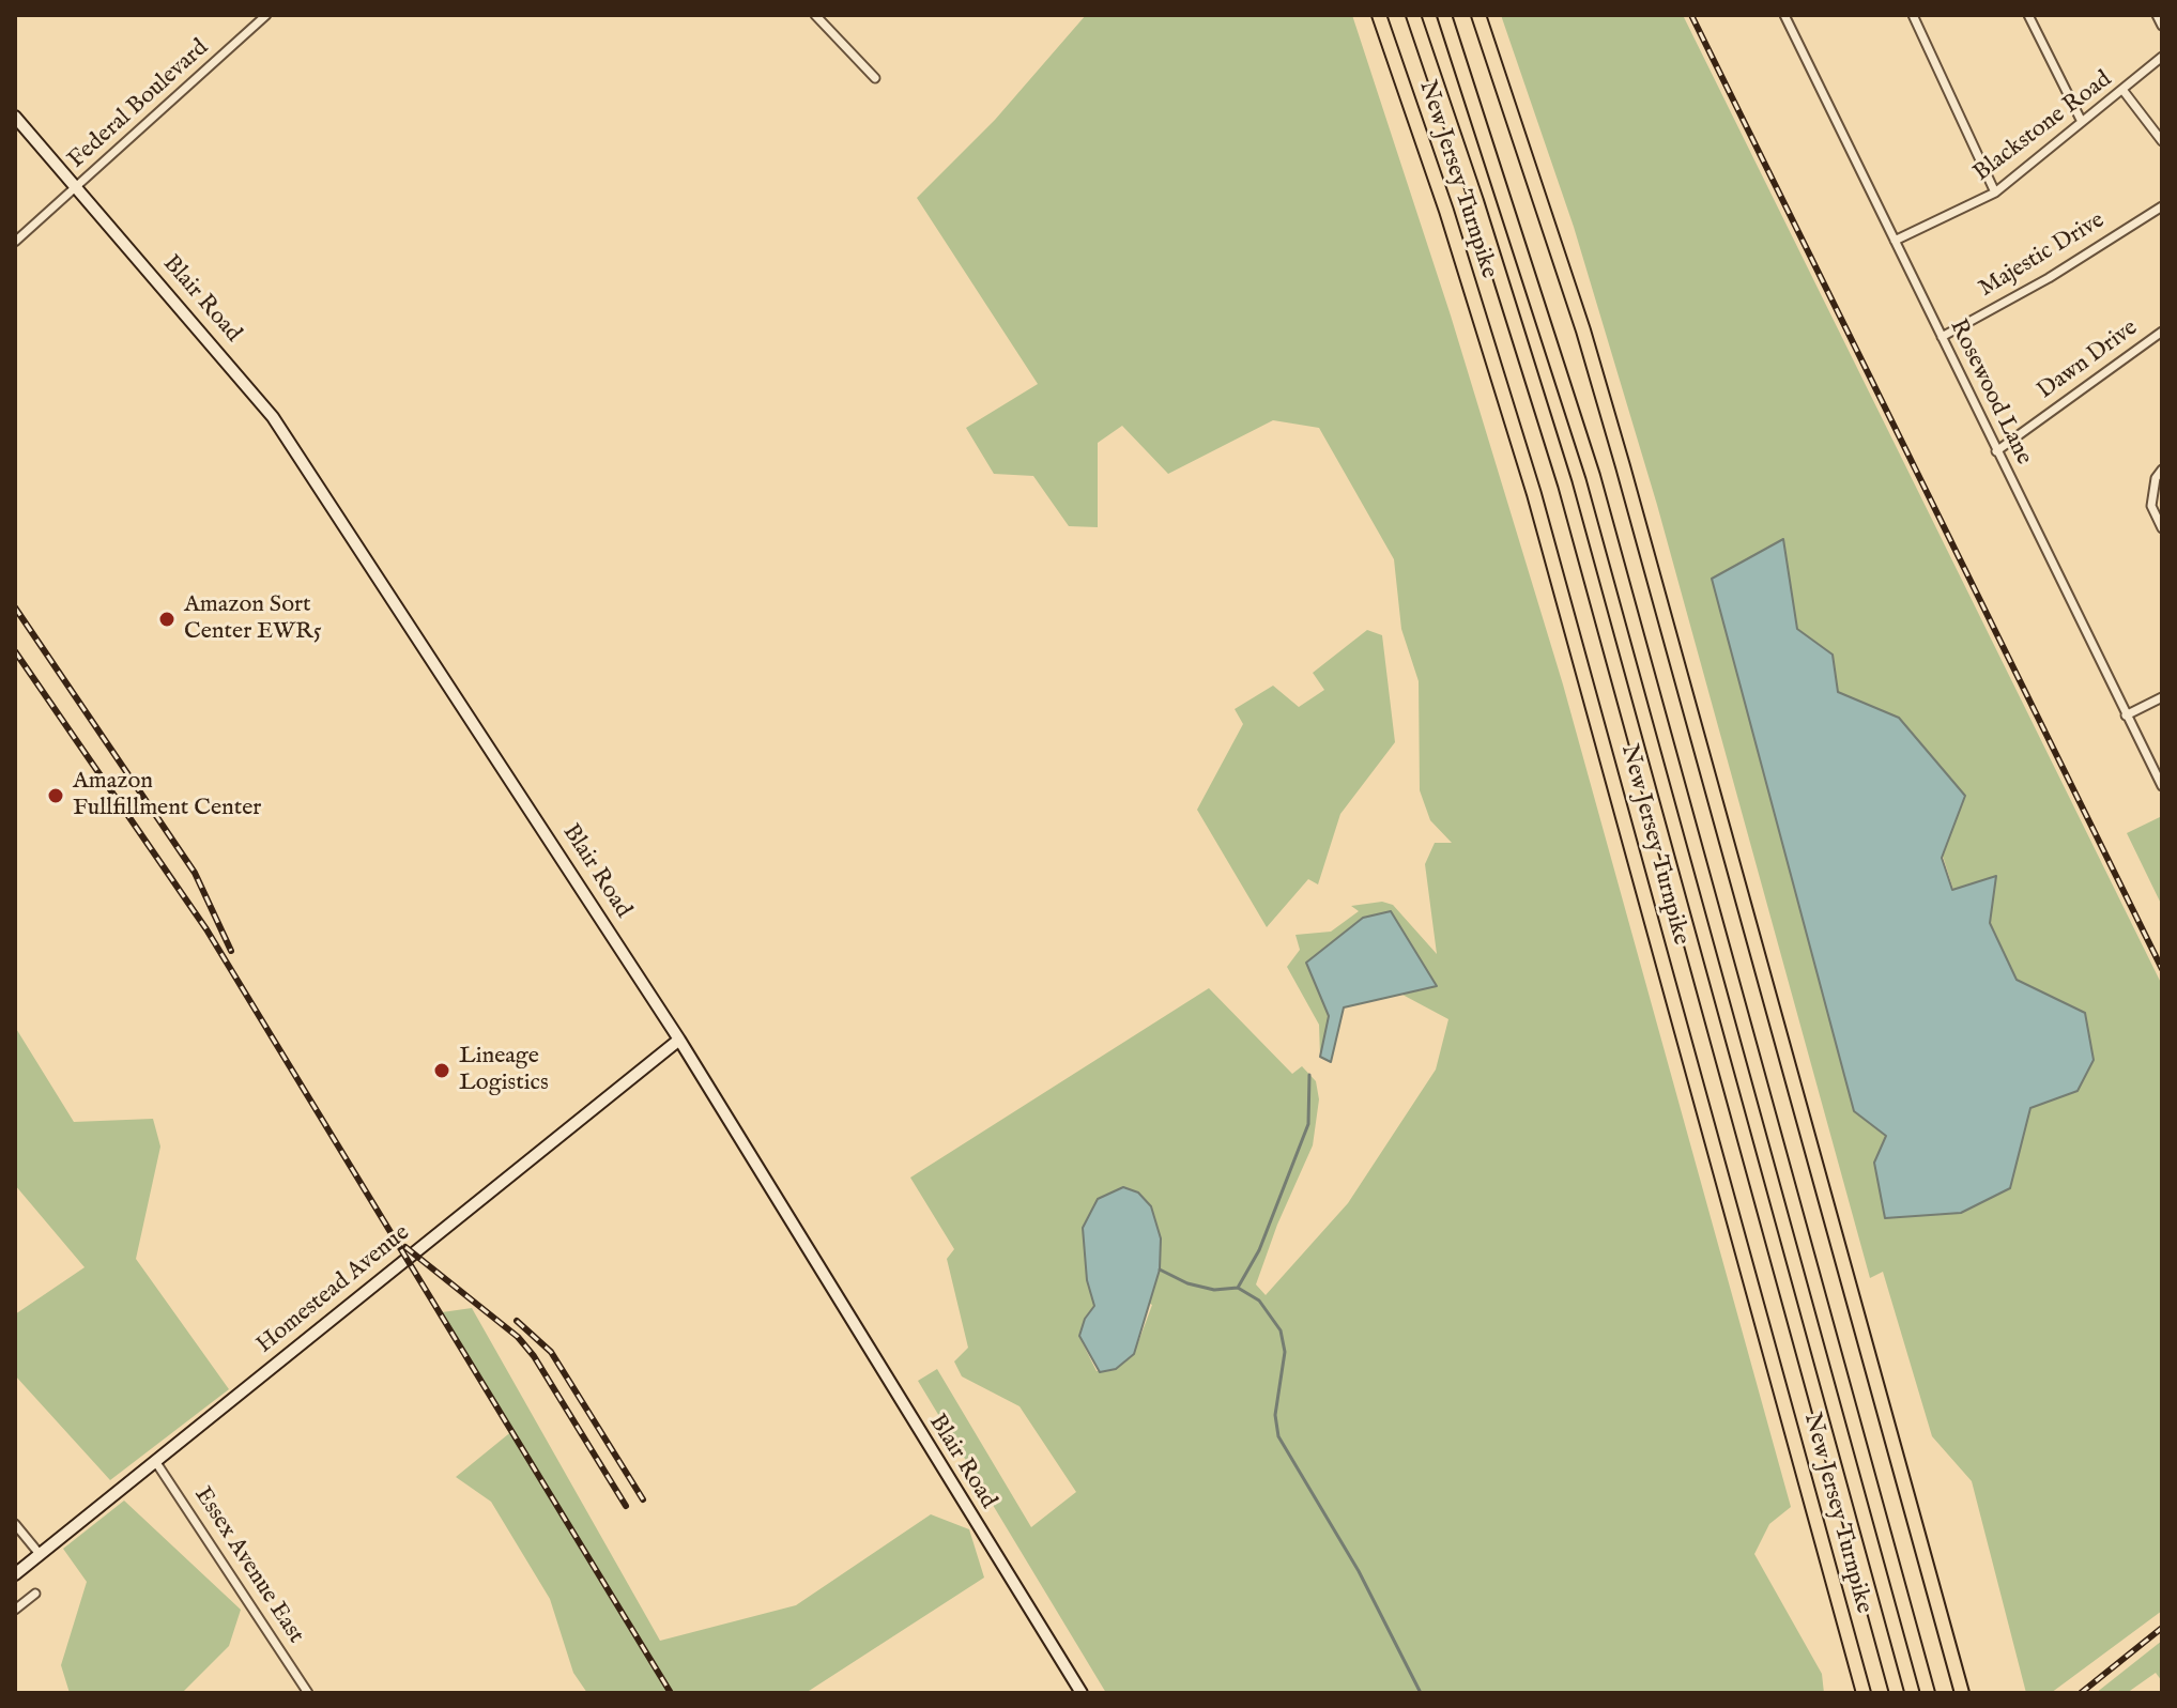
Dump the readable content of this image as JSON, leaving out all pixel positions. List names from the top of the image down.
{
  "streets": {
    "highway": ["New Jersey Turnpike"],
    "street": [
      "Federal Boulevard",
      "Blackstone Road",
      "Majestic Drive",
      "Blair Road",
      "Dawn Drive",
      "Rosewood Lane",
      "Homestead Avenue",
      "Essex Avenue East"
    ]
  },
  "crossings": [
    ["Federal Boulevard", "Blair Road"],
    ["Blackstone Road", "Rosewood Lane"],
    ["Majestic Drive", "Rosewood Lane"],
    ["Blair Road", "Homestead Avenue"],
    ["Dawn Drive", "Rosewood Lane"],
    ["Homestead Avenue", "Essex Avenue East"]
  ],
  "places": ["Amazon Sort Center EWR5", "Amazon Fullfillment Center", "Lineage Logistics"]
}
